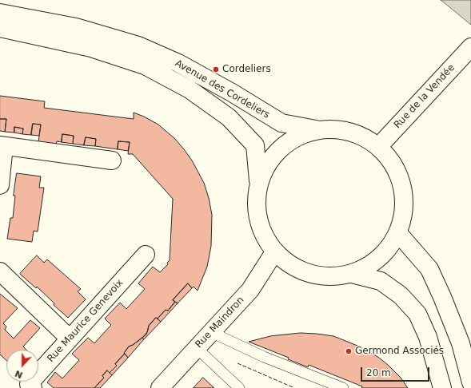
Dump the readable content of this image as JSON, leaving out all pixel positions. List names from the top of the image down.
{
  "streets": {
    "main road": [
      "Avenue des Cordeliers",
      "Rue de la Vendée",
      "Rue Maurice Genevoix",
      "Rue Maindron"
    ]
  },
  "places": ["Cordeliers", "Germond Associés"],
  "scale_bar": "20 m",
  "north": "bottom"
}
